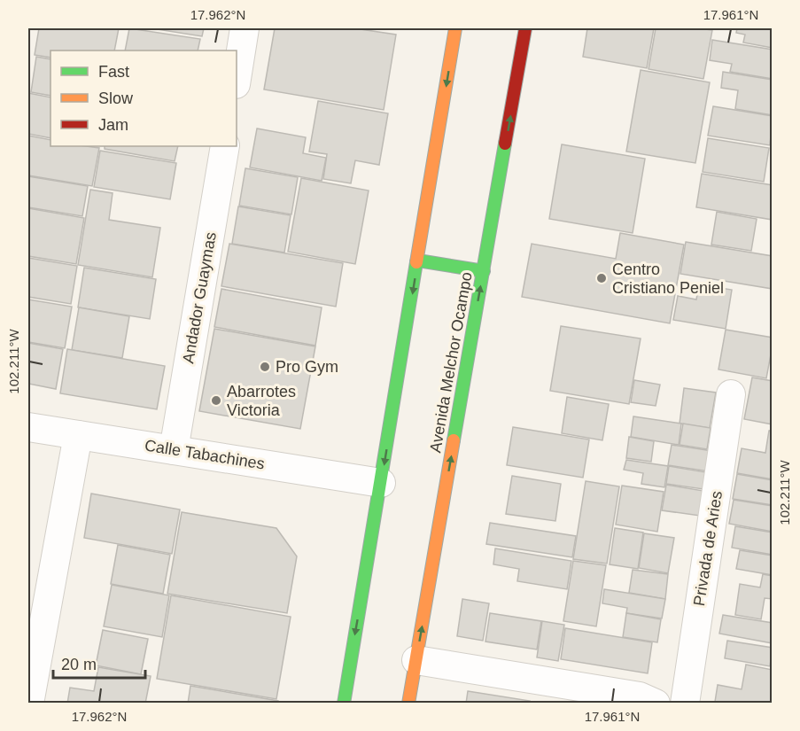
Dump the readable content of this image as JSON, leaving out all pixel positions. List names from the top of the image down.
{
  "streets": {
    "main road": ["Avenida Melchor Ocampo"],
    "street": ["Andador Guaymas", "Calle Tabachines", "Privada de Aries"]
  },
  "crossings": [
    ["Andador Guaymas", "Calle Tabachines"]
  ],
  "places": ["Centro Cristiano Peniel", "Pro Gym", "Abarrotes Victoria"],
  "legend": ["Fast", "Slow", "Jam"],
  "scale_bar": "20 m",
  "coordinates": ["17.962°N", "17.961°N", "102.211°W"]
}
